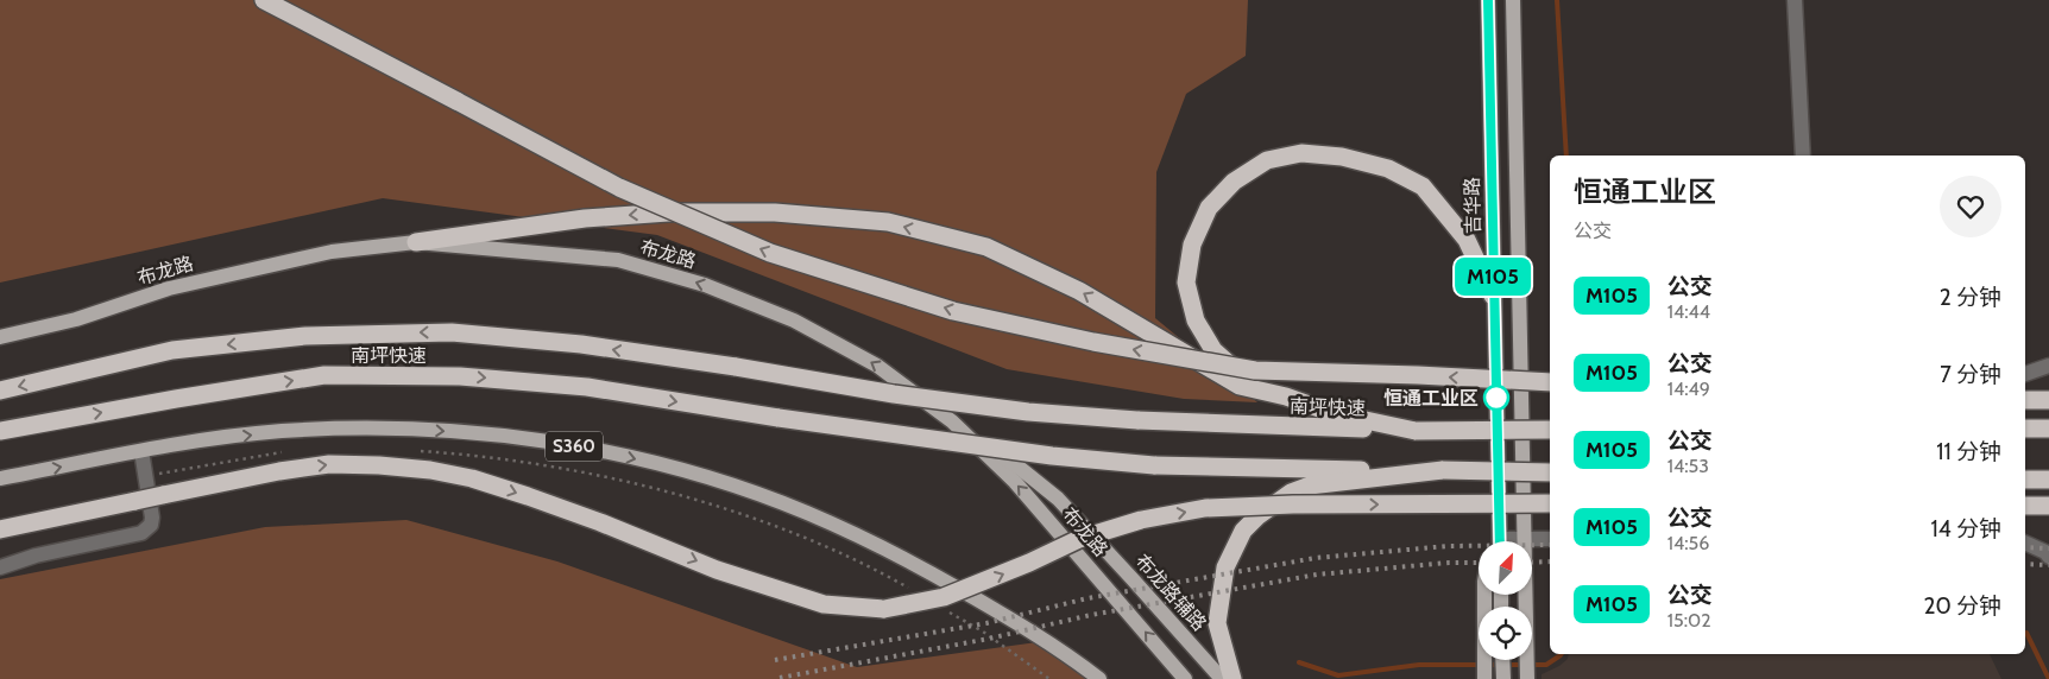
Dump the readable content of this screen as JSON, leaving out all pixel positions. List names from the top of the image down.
{
  "streets": {
    "highway": ["南坪快速"],
    "main road": [
      "吉华路",
      "布龙路",
      "S360",
      "布龙路辅路"
    ]
  },
  "crossings": [
    ["布龙路", "布龙路辅路"]
  ],
  "one_way": ["布龙路"],
  "places": ["恒通工业区"],
  "lines": ["bus line M105"],
  "north": "top right",
  "page": {
    "on_map": "M105",
    "heading": ["恒通工业区", "公交"],
    "list": [
      {
        "mark": "M105",
        "name": "公交",
        "note": "14:44",
        "value": "2 分钟"
      },
      {
        "mark": "M105",
        "name": "公交",
        "note": "14:49",
        "value": "7 分钟"
      },
      {
        "mark": "M105",
        "name": "公交",
        "note": "14:53",
        "value": "11 分钟"
      },
      {
        "mark": "M105",
        "name": "公交",
        "note": "14:56",
        "value": "14 分钟"
      },
      {
        "mark": "M105",
        "name": "公交",
        "note": "15:02",
        "value": "20 分钟"
      }
    ]
  }
}
